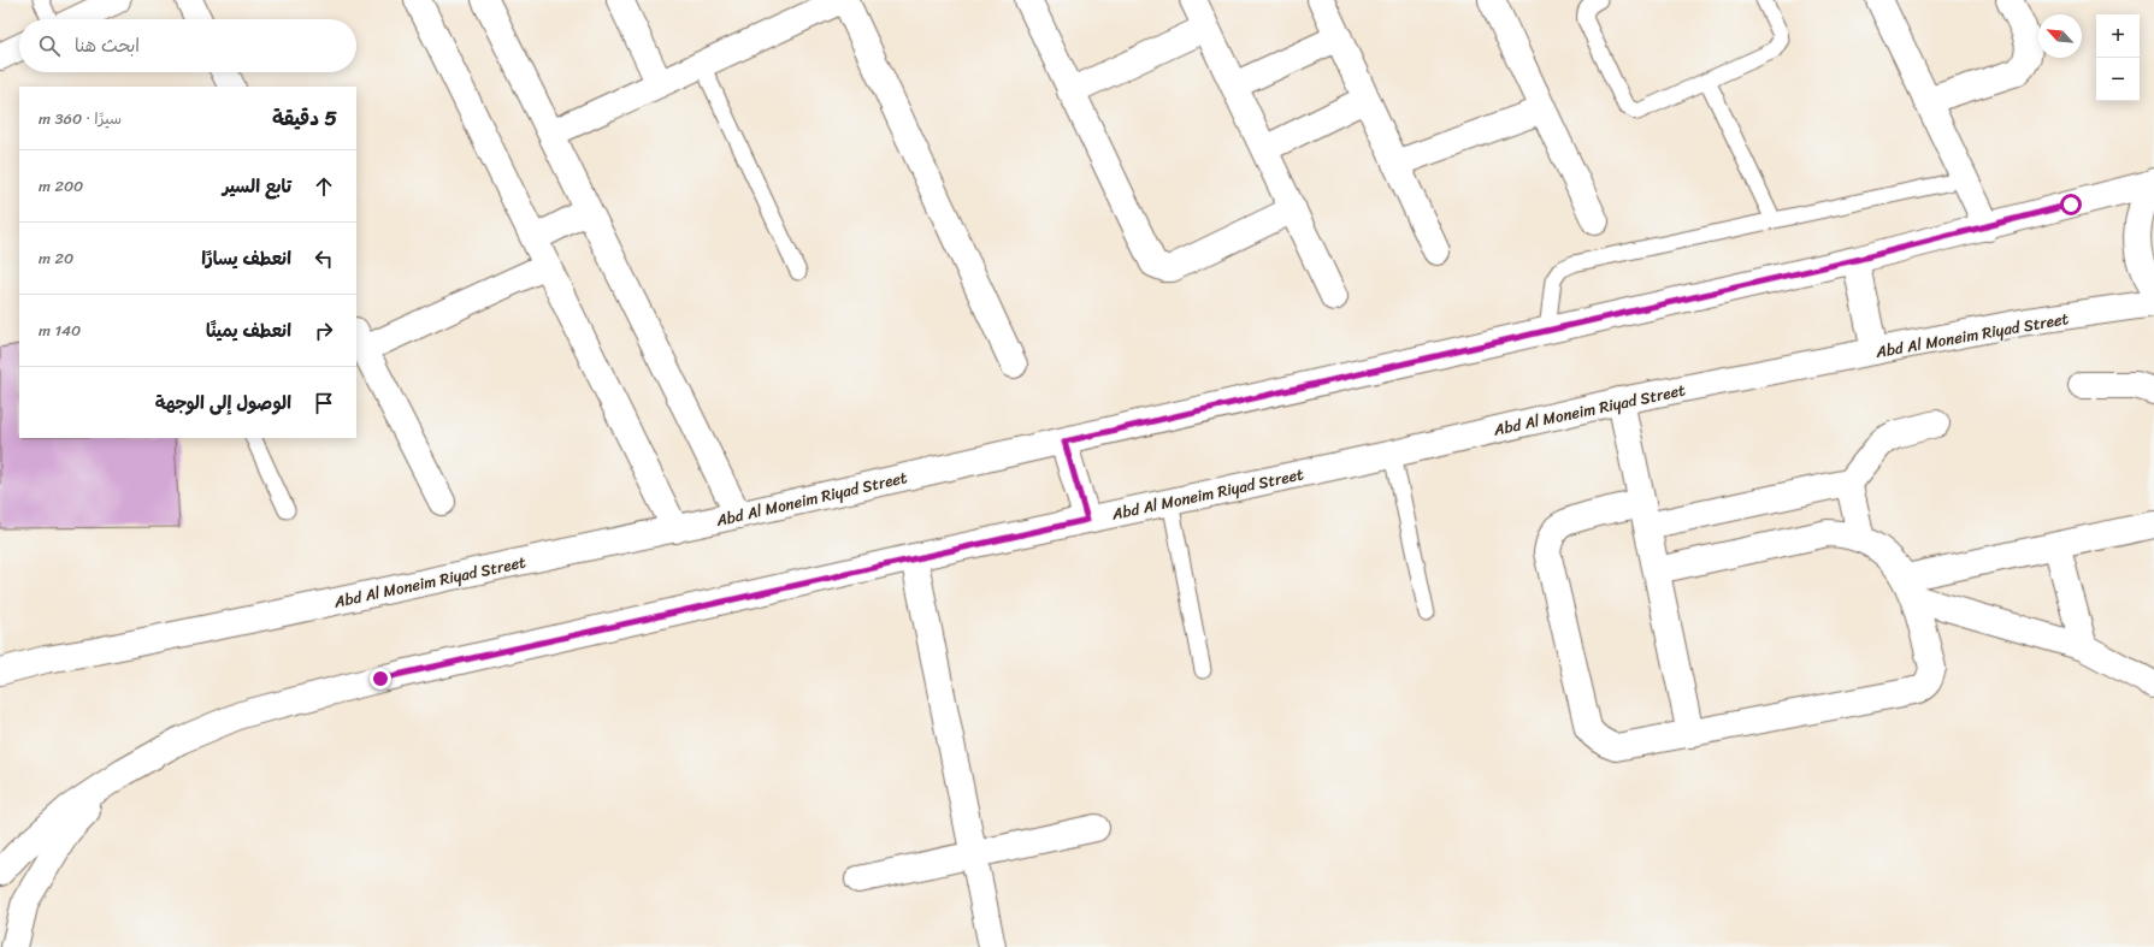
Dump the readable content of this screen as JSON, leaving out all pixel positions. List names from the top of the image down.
{
  "streets": {
    "main road": ["Abd Al Moneim Riyad Street"]
  },
  "north": "top left",
  "page": {
    "map_buttons": ["+", "−"],
    "search": "ابحث هنا",
    "heading": ["5 دقيقة", "سيرًا · 360 m"],
    "list": [
      ["تابع السير", "200 m"],
      ["انعطف يسارًا", "20 m"],
      ["انعطف يمينًا", "140 m"],
      "الوصول إلى الوجهة"
    ]
  }
}
